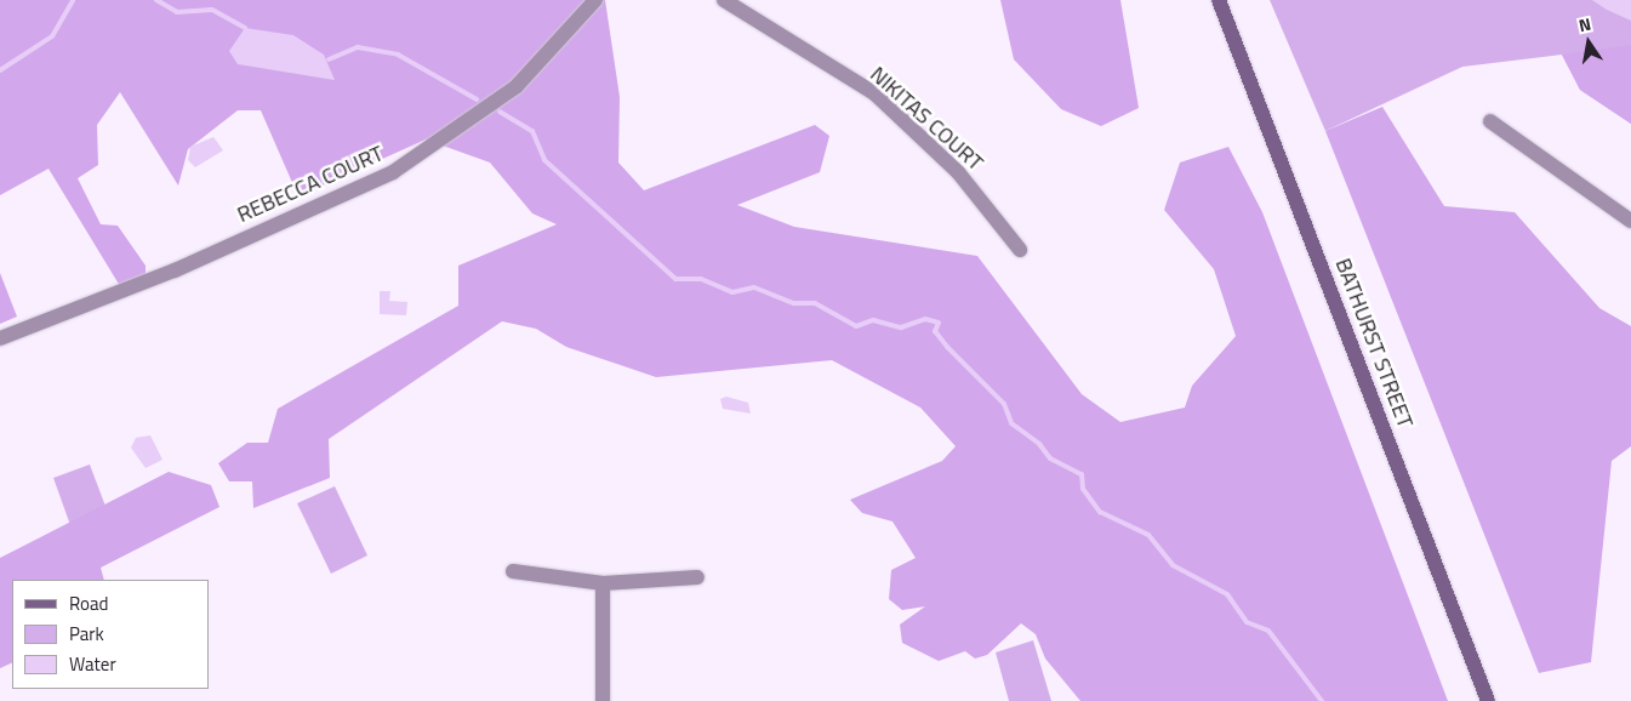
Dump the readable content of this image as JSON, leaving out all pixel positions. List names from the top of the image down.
{
  "streets": {
    "main road": ["BATHURST STREET"],
    "street": ["NIKITAS COURT", "REBECCA COURT"]
  },
  "legend": ["Road", "Park", "Water"],
  "north": "top"
}
